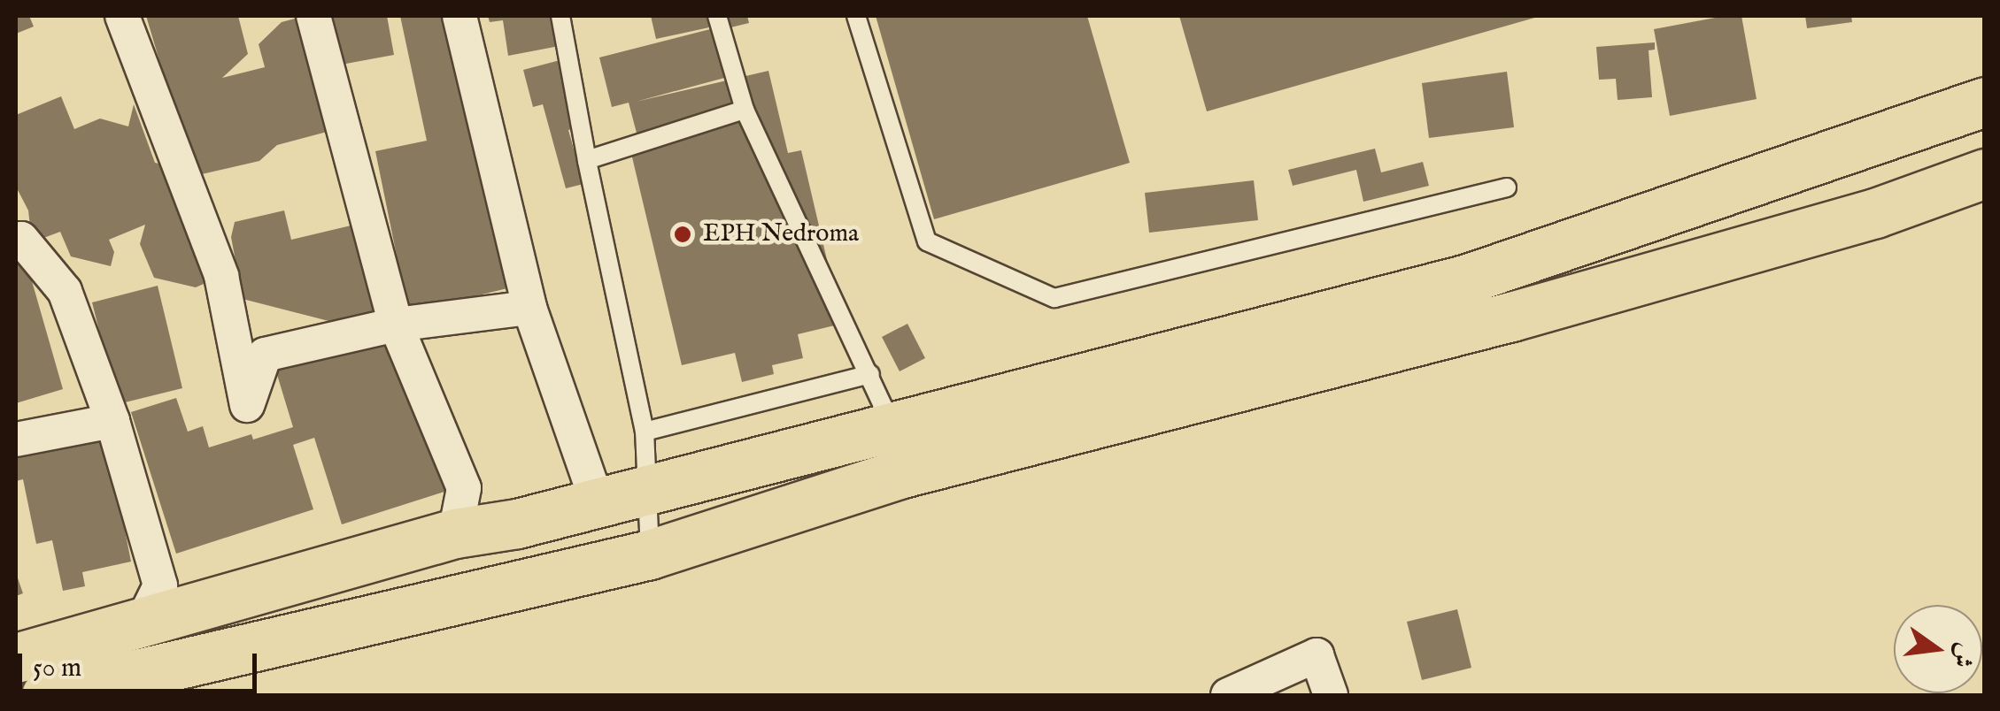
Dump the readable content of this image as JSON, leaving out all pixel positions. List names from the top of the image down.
{
  "places": ["EPH Nedroma"],
  "scale_bar": "50 m",
  "north": "right"
}
